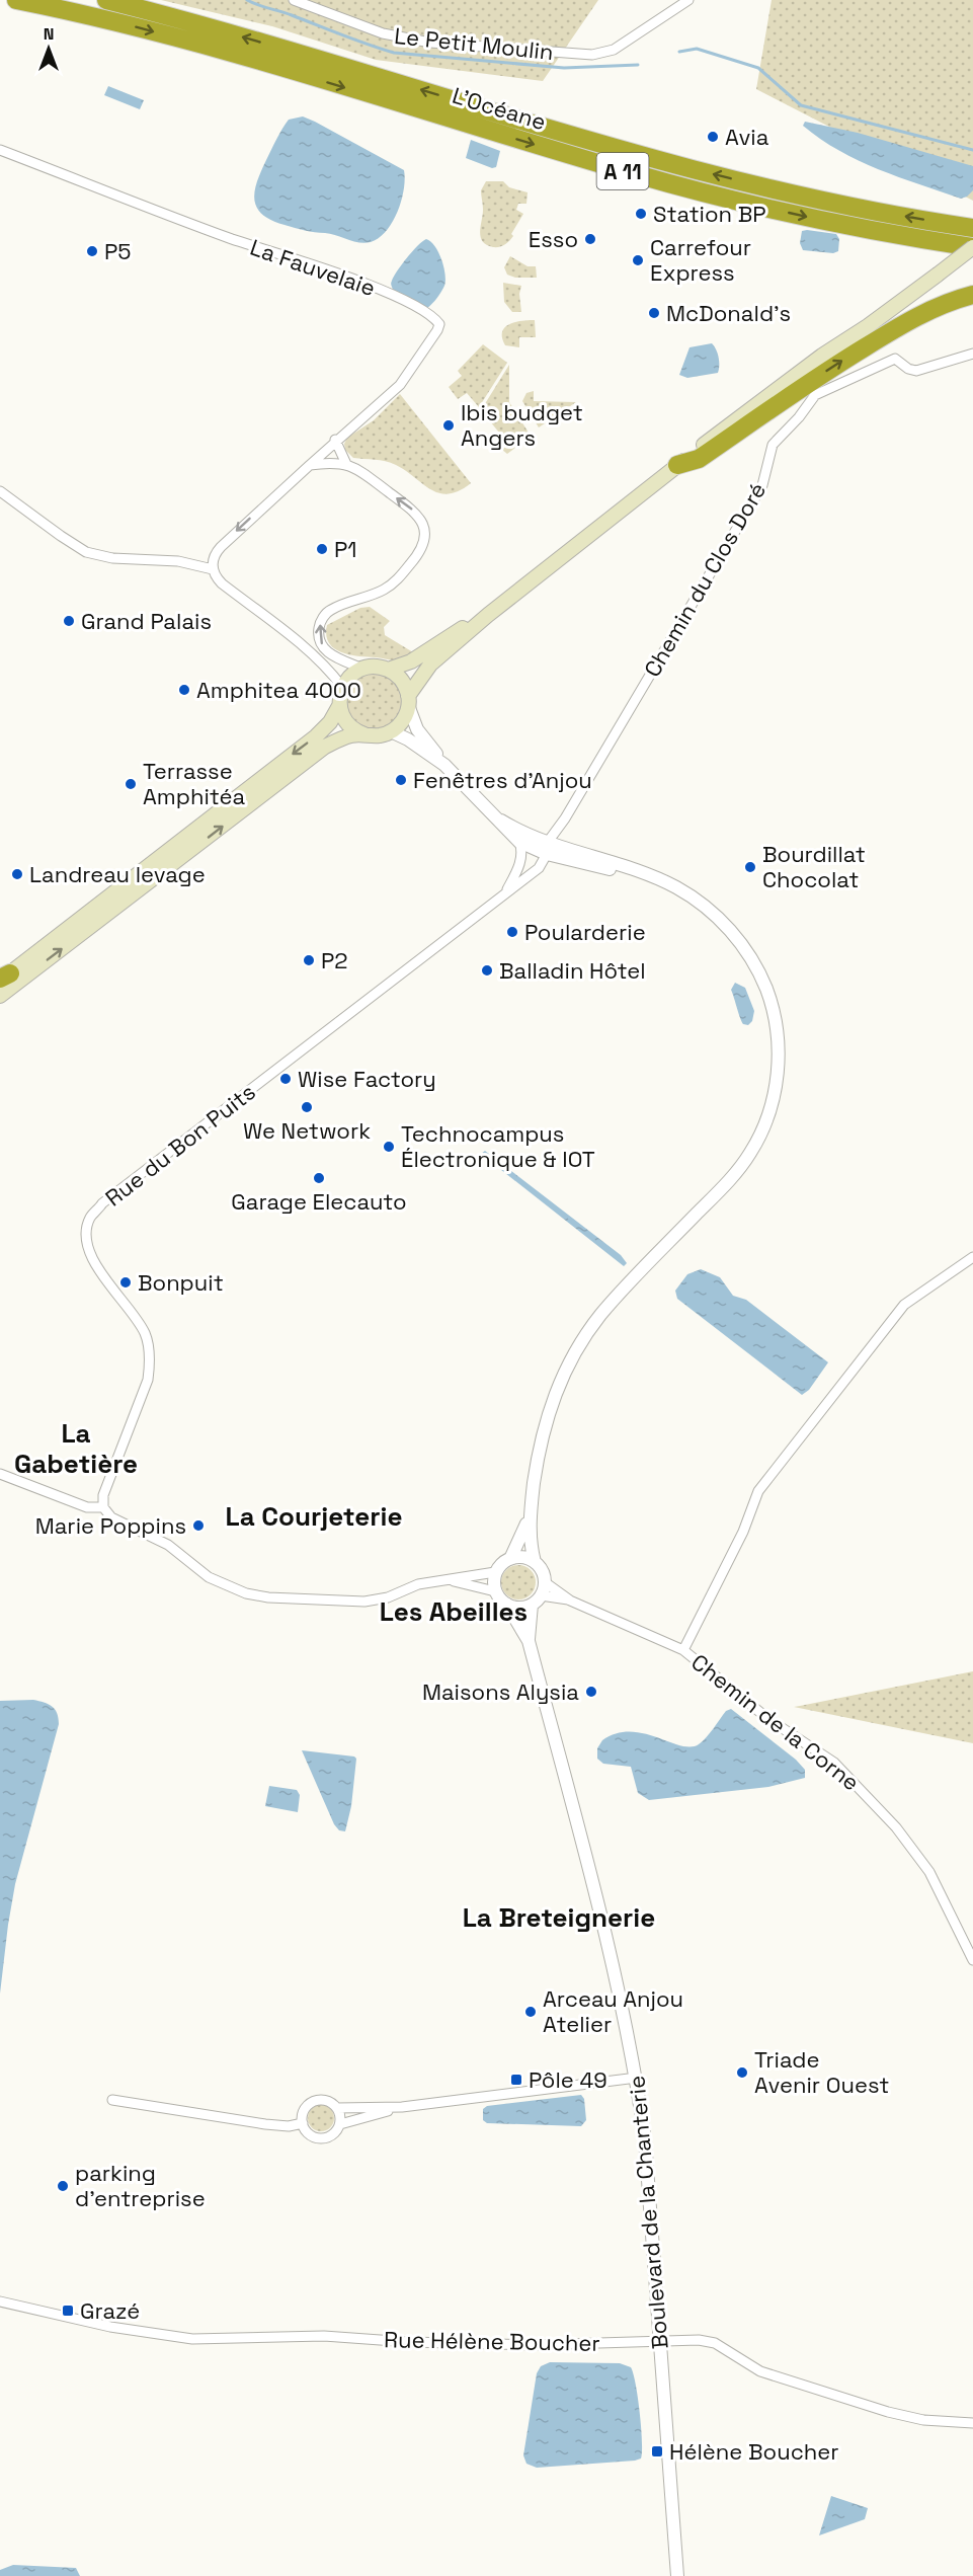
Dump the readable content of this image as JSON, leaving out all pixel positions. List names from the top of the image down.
{
  "streets": {
    "highway": ["L’Océane", "A 11"],
    "street": [
      "Le Petit Moulin",
      "La Fauvelaie",
      "Chemin du Clos Doré",
      "Rue du Bon Puits",
      "Chemin de la Corne",
      "Boulevard de la Chanterie",
      "Rue Hélène Boucher"
    ]
  },
  "crossings": [
    ["Chemin du Clos Doré", "Rue du Bon Puits"],
    ["Chemin de la Corne", "Boulevard de la Chanterie"],
    ["Boulevard de la Chanterie", "Rue Hélène Boucher"]
  ],
  "districts": [
    "La Gabetière",
    "La Courjeterie",
    "Les Abeilles",
    "La Breteignerie"
  ],
  "places": {
    "other": [
      "Avia",
      "Station BP",
      "Esso",
      "P5",
      "Carrefour Express",
      "McDonald's",
      "Ibis budget Angers",
      "P1",
      "Grand Palais",
      "Amphitea 4000",
      "Fenêtres d’Anjou",
      "Terrasse Amphitéa",
      "Bourdillat Chocolat",
      "Landreau levage",
      "Poularderie",
      "P2",
      "Balladin Hôtel",
      "Wise Factory",
      "We Network",
      "Technocampus Électronique & IOT",
      "Garage Elecauto",
      "Bonpuit",
      "Marie Poppins",
      "Maisons Alysia",
      "Arceau Anjou Atelier",
      "Triade Avenir Ouest",
      "parking d'entreprise"
    ],
    "transit": ["Pôle 49", "Grazé", "Hélène Boucher"]
  },
  "north": "top"
}
